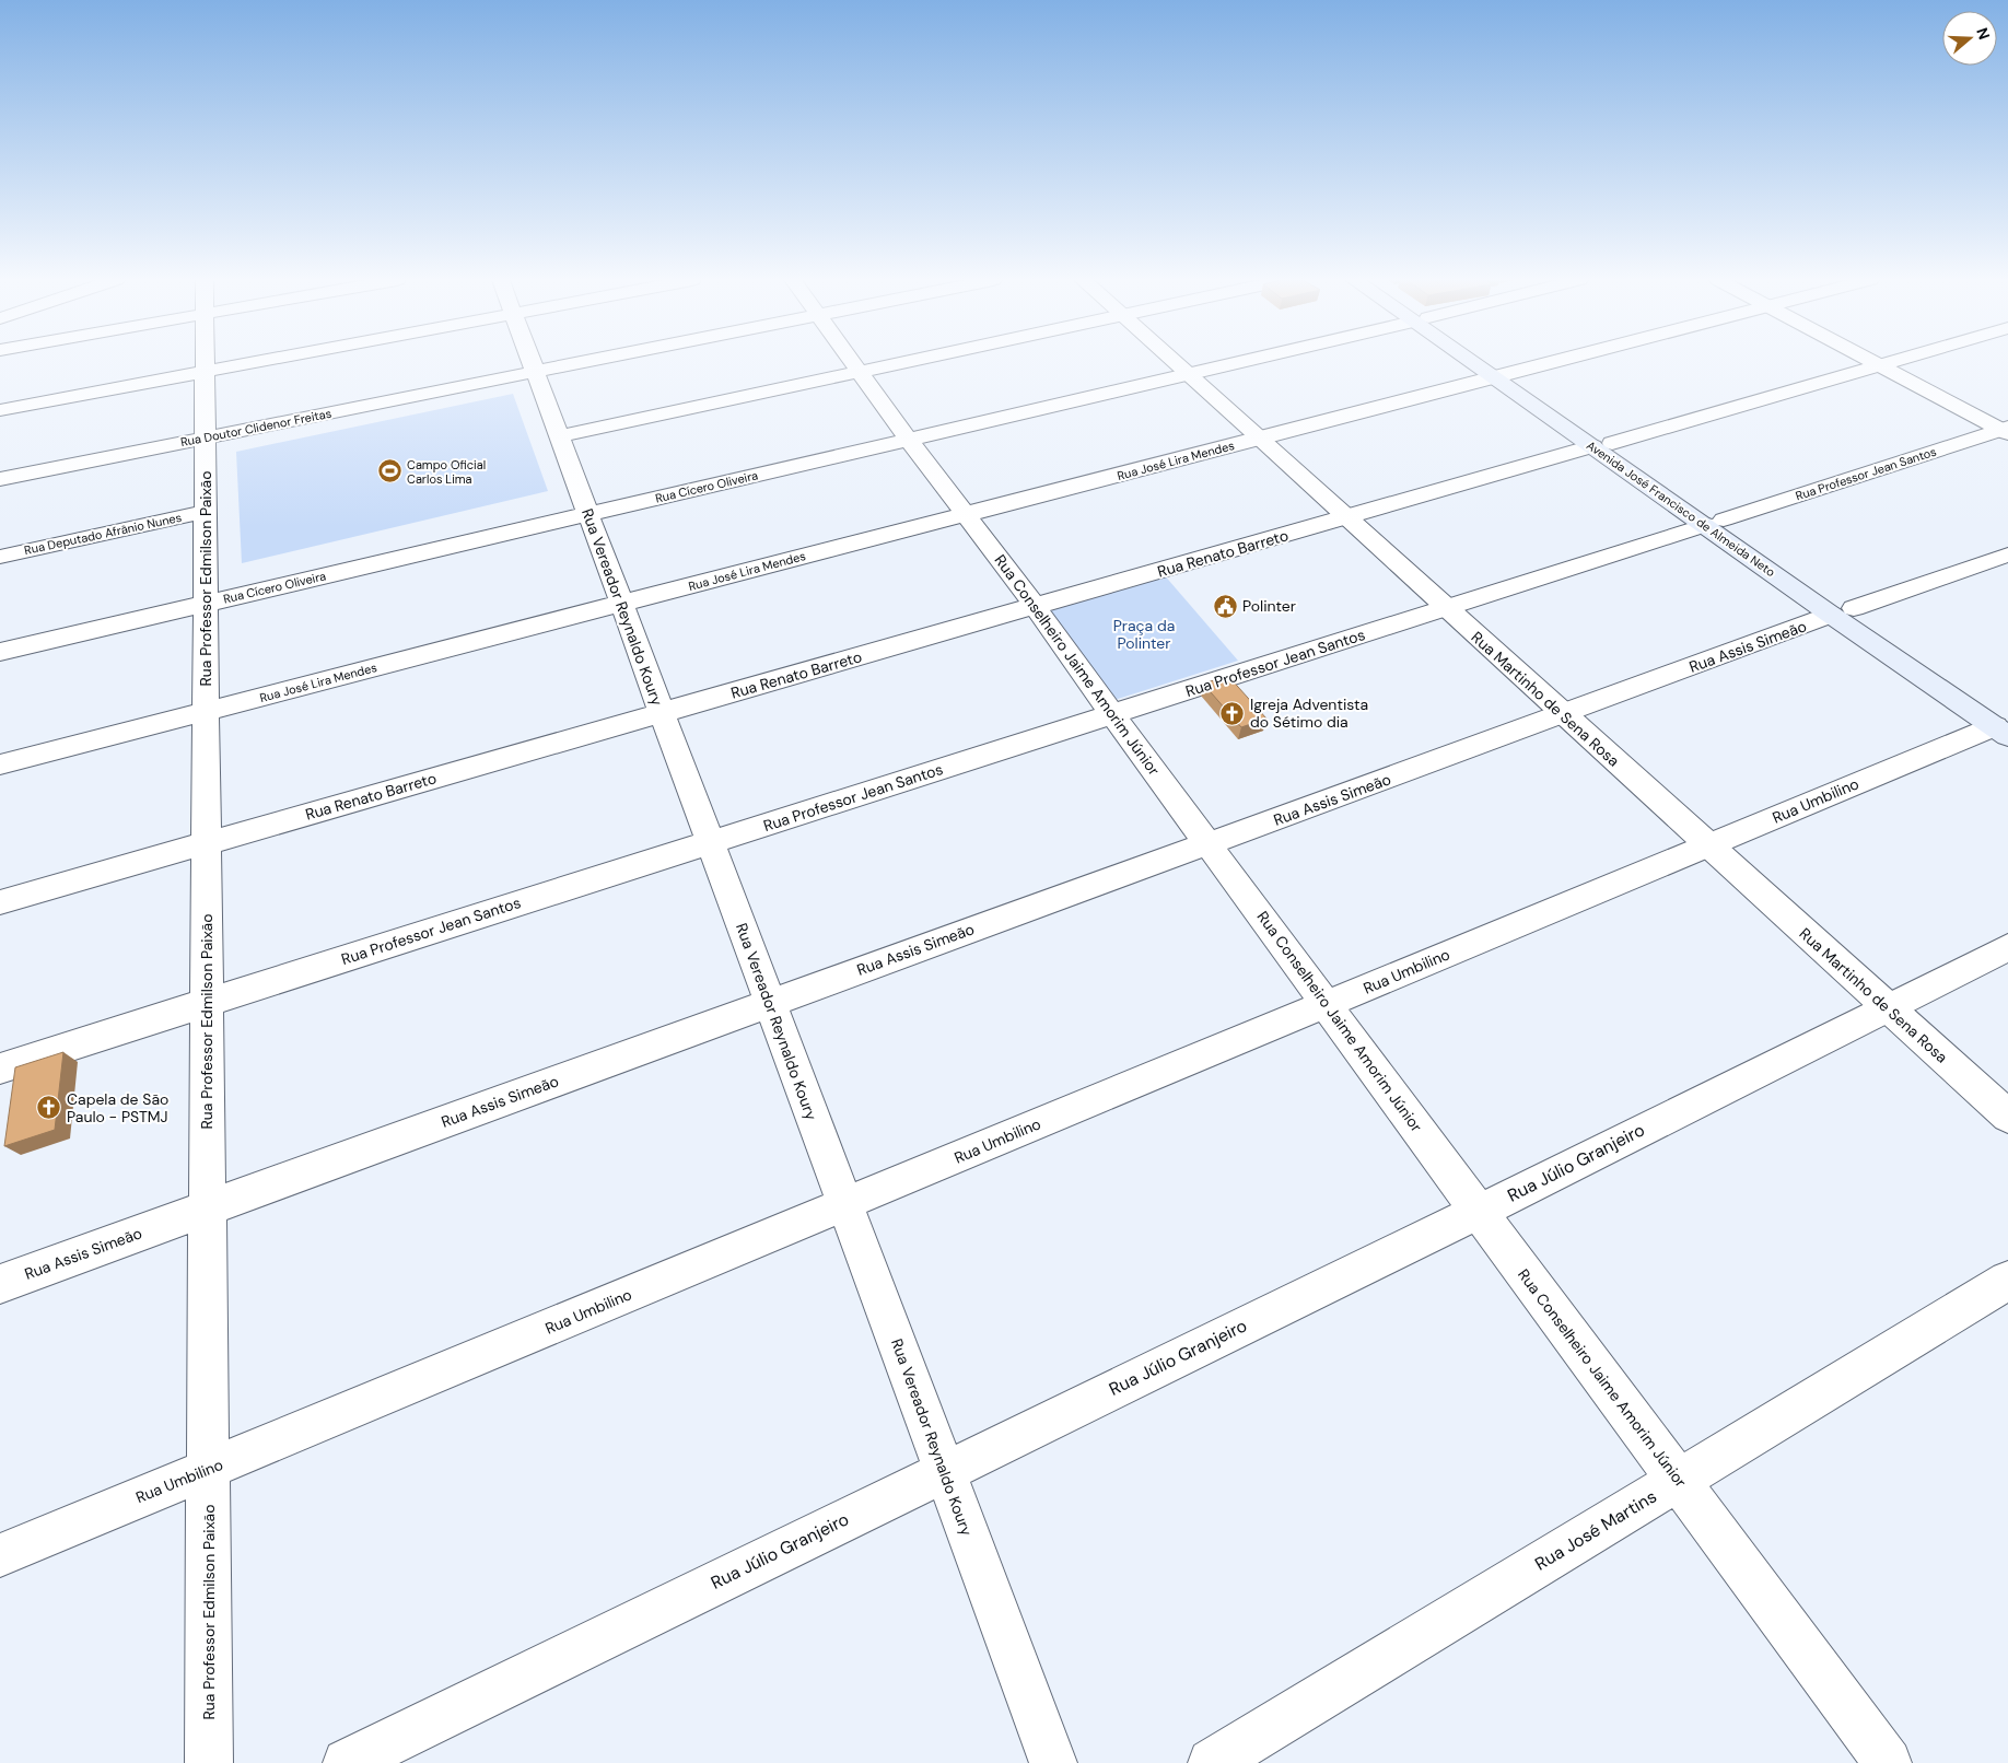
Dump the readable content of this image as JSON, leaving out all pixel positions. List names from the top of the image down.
{
  "streets": {
    "main road": ["Avenida José Francisco de Almeida Neto"],
    "street": [
      "Rua Doutor Clidenor Freitas",
      "Rua José Lira Mendes",
      "Rua Professor Jean Santos",
      "Rua Cícero Oliveira",
      "Rua Deputado Afrânio Nunes",
      "Rua Renato Barreto",
      "Rua Professor Edmilson Paixão",
      "Rua Vereador Reynaldo Koury",
      "Rua Assis Simeão",
      "Rua Conselheiro Jaime Amorim Júnior",
      "Rua Martinho de Sena Rosa",
      "Rua Umbilino",
      "Rua Júlio Granjeiro",
      "Rua José Martins"
    ]
  },
  "crossings": [
    ["Rua Doutor Clidenor Freitas", "Rua Professor Edmilson Paixão"],
    ["Rua Doutor Clidenor Freitas", "Rua Vereador Reynaldo Koury"],
    ["Rua José Lira Mendes", "Avenida José Francisco de Almeida Neto"],
    ["Rua José Lira Mendes", "Rua Professor Edmilson Paixão"],
    ["Rua José Lira Mendes", "Rua Vereador Reynaldo Koury"],
    ["Rua José Lira Mendes", "Rua Conselheiro Jaime Amorim Júnior"],
    ["Rua José Lira Mendes", "Rua Martinho de Sena Rosa"],
    ["Rua Professor Jean Santos", "Avenida José Francisco de Almeida Neto"],
    ["Rua Professor Jean Santos", "Rua Professor Edmilson Paixão"],
    ["Rua Professor Jean Santos", "Rua Vereador Reynaldo Koury"],
    ["Rua Professor Jean Santos", "Rua Conselheiro Jaime Amorim Júnior"],
    ["Rua Professor Jean Santos", "Rua Martinho de Sena Rosa"],
    ["Rua Cícero Oliveira", "Rua Professor Edmilson Paixão"],
    ["Rua Cícero Oliveira", "Rua Vereador Reynaldo Koury"],
    ["Rua Cícero Oliveira", "Rua Conselheiro Jaime Amorim Júnior"],
    ["Rua Cícero Oliveira", "Rua Martinho de Sena Rosa"],
    ["Avenida José Francisco de Almeida Neto", "Rua Renato Barreto"],
    ["Avenida José Francisco de Almeida Neto", "Rua Assis Simeão"],
    ["Avenida José Francisco de Almeida Neto", "Rua Umbilino"],
    ["Rua Deputado Afrânio Nunes", "Rua Professor Edmilson Paixão"],
    ["Rua Renato Barreto", "Rua Professor Edmilson Paixão"],
    ["Rua Renato Barreto", "Rua Vereador Reynaldo Koury"],
    ["Rua Renato Barreto", "Rua Conselheiro Jaime Amorim Júnior"],
    ["Rua Renato Barreto", "Rua Martinho de Sena Rosa"],
    ["Rua Professor Edmilson Paixão", "Rua Assis Simeão"],
    ["Rua Professor Edmilson Paixão", "Rua Umbilino"],
    ["Rua Vereador Reynaldo Koury", "Rua Assis Simeão"],
    ["Rua Vereador Reynaldo Koury", "Rua Umbilino"],
    ["Rua Vereador Reynaldo Koury", "Rua Júlio Granjeiro"],
    ["Rua Assis Simeão", "Rua Conselheiro Jaime Amorim Júnior"],
    ["Rua Assis Simeão", "Rua Martinho de Sena Rosa"],
    ["Rua Conselheiro Jaime Amorim Júnior", "Rua Umbilino"],
    ["Rua Conselheiro Jaime Amorim Júnior", "Rua Júlio Granjeiro"],
    ["Rua Conselheiro Jaime Amorim Júnior", "Rua José Martins"],
    ["Rua Martinho de Sena Rosa", "Rua Umbilino"],
    ["Rua Martinho de Sena Rosa", "Rua Júlio Granjeiro"]
  ],
  "parks": ["Praça da Polinter"],
  "places": {
    "sports": ["Campo Oficial Carlos Lima"],
    "public building": ["Polinter"],
    "church": ["Igreja Adventista do Sétimo dia", "Capela de São Paulo - PSTMJ"]
  },
  "north": "right"
}
